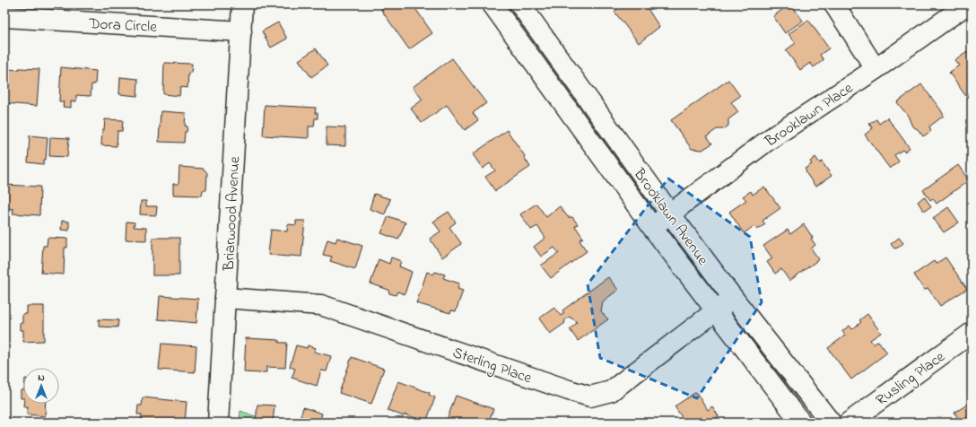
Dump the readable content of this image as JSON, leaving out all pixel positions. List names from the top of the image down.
{
  "streets": {
    "main road": [
      "Dora Circle",
      "Brooklawn Place",
      "Briarwood Avenue",
      "Brooklawn Avenue",
      "Sterling Place",
      "Rusling Place"
    ]
  },
  "crossings": [
    ["Dora Circle", "Briarwood Avenue"],
    ["Brooklawn Place", "Brooklawn Avenue"],
    ["Briarwood Avenue", "Sterling Place"],
    ["Brooklawn Avenue", "Sterling Place"]
  ],
  "north": "top"
}
